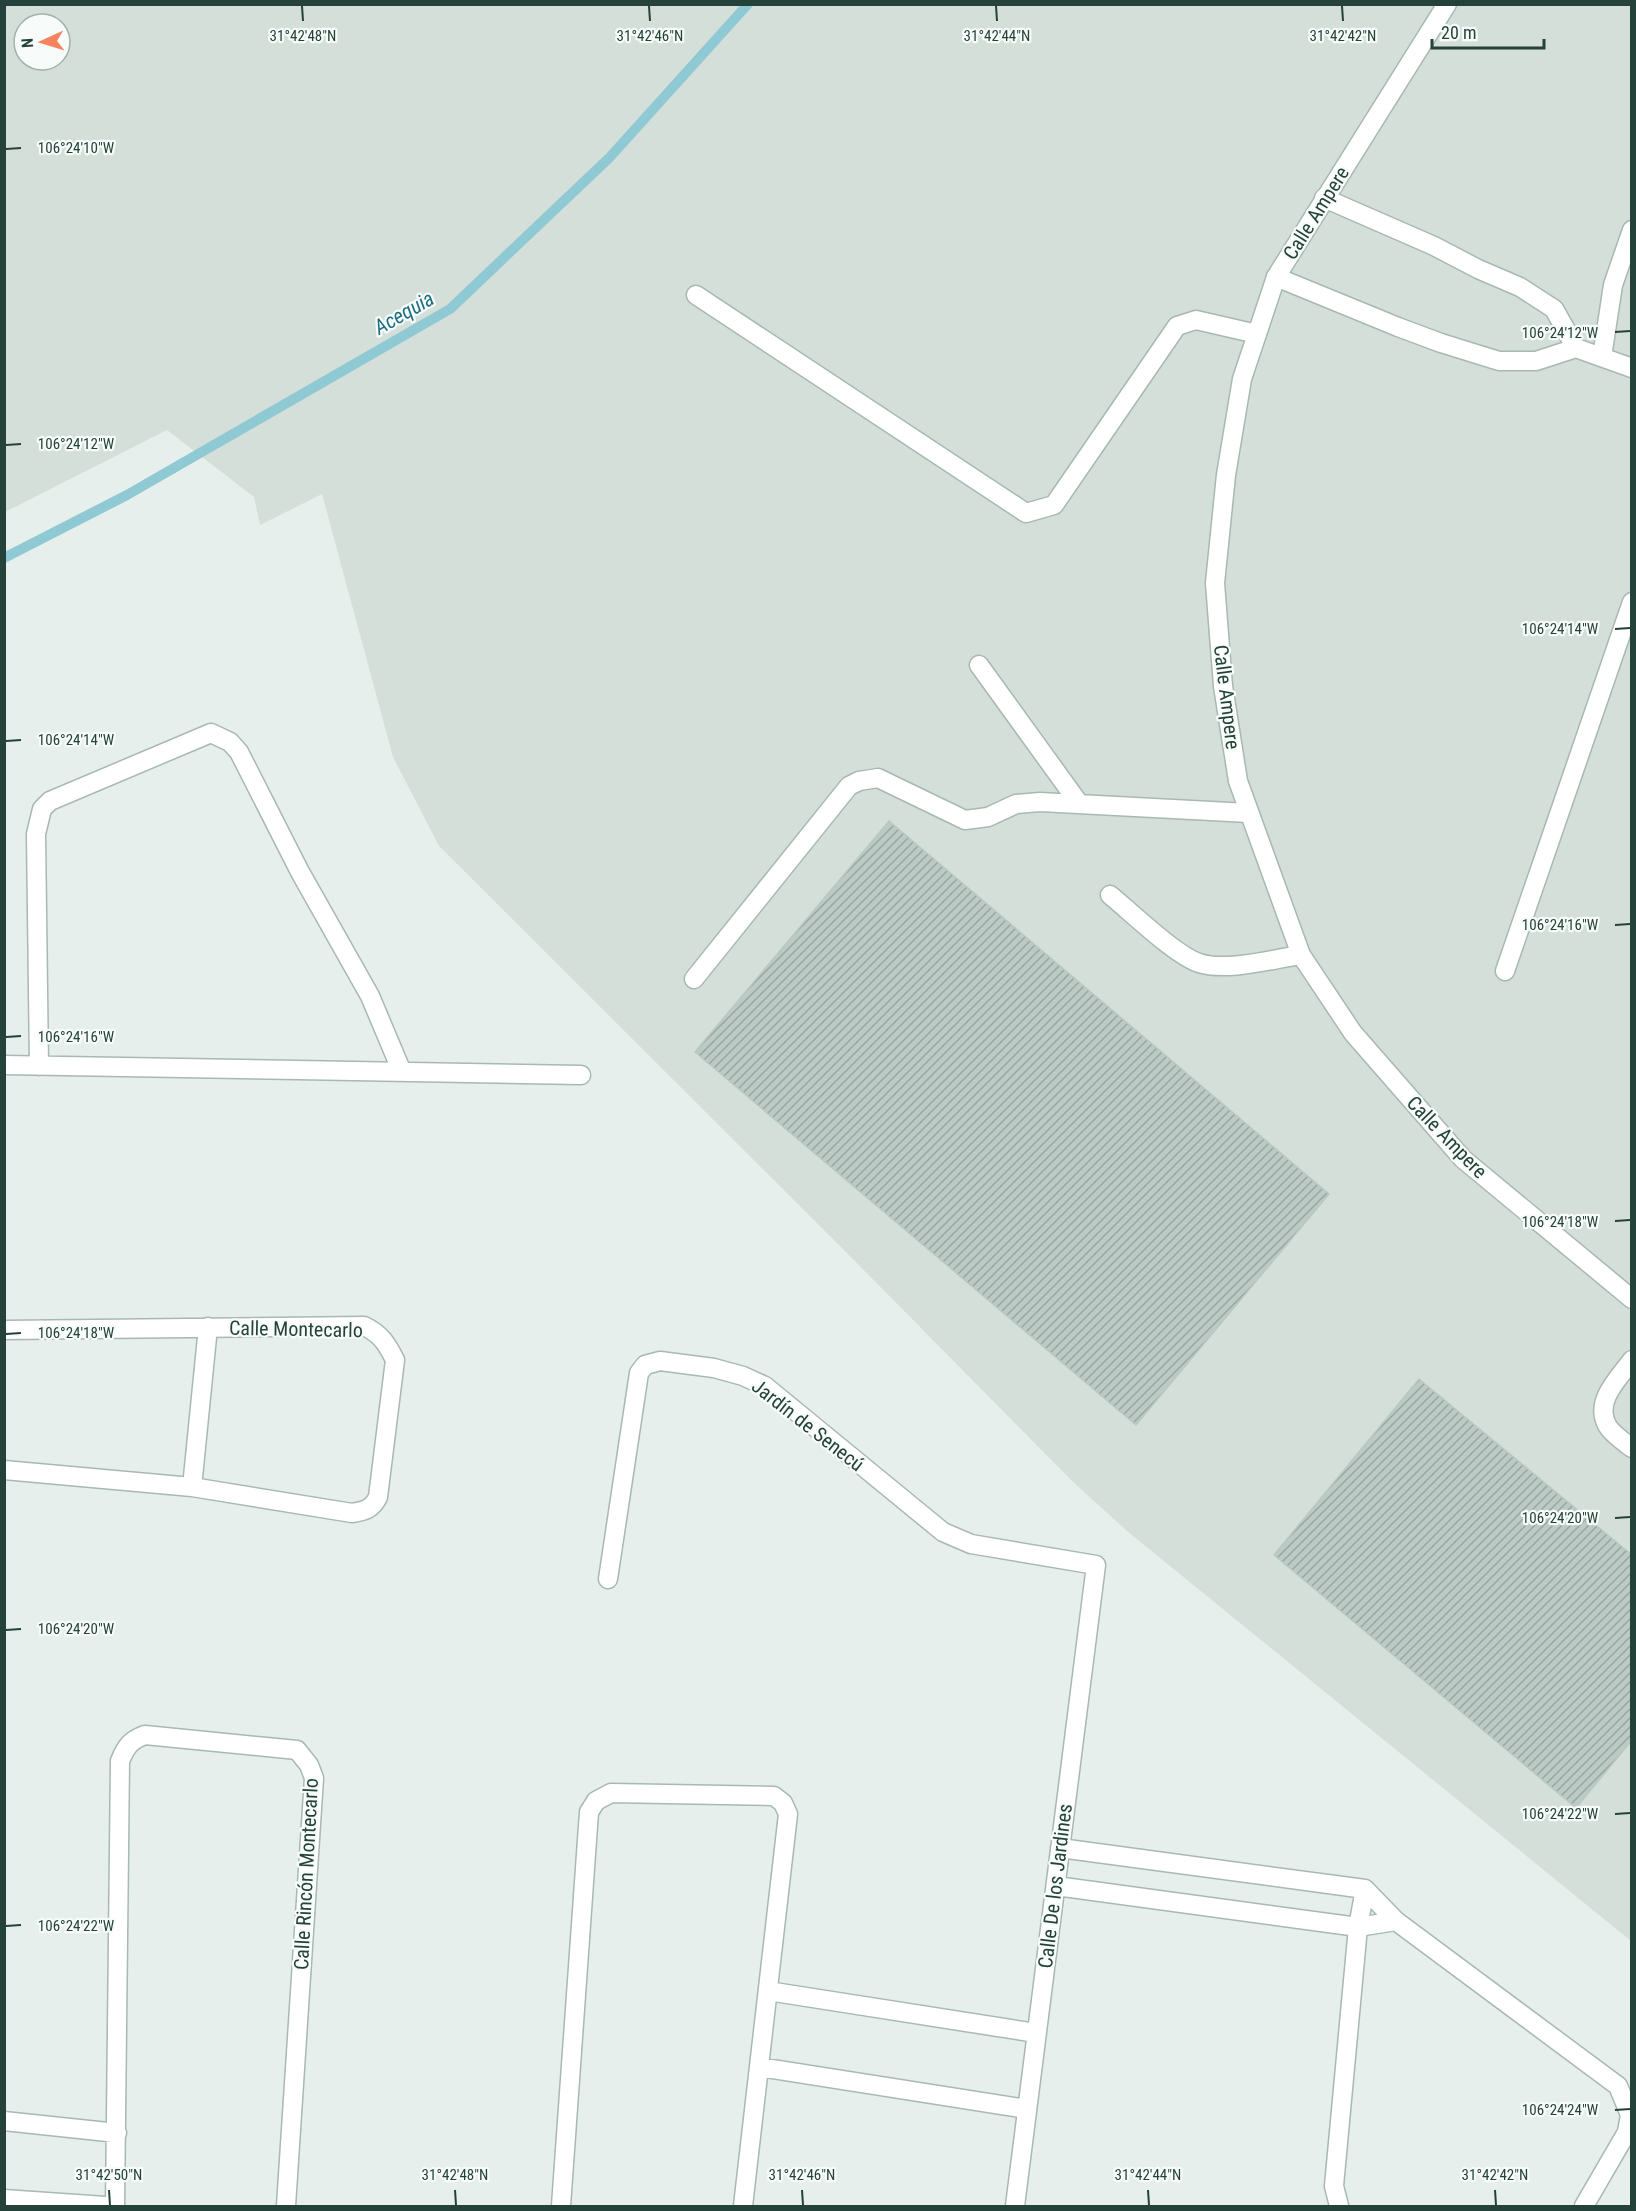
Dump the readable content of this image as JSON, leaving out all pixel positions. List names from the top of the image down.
{
  "streets": {
    "street": [
      "Calle Ampere",
      "Calle Montecarlo",
      "Jardín de Senecú",
      "Calle Rincón Montecarlo",
      "Calle De los Jardines"
    ]
  },
  "crossings": [
    ["Jardín de Senecú", "Calle De los Jardines"]
  ],
  "water": ["Acequia"],
  "scale_bar": "20 m",
  "north": "left",
  "coordinates": [
    "31°42'48\"N",
    "31°42'46\"N",
    "31°42'44\"N",
    "31°42'42\"N",
    "106°24'10\"W",
    "106°24'12\"W",
    "106°24'14\"W",
    "106°24'16\"W",
    "106°24'18\"W",
    "106°24'20\"W",
    "106°24'22\"W",
    "106°24'24\"W",
    "31°42'50\"N"
  ]
}
